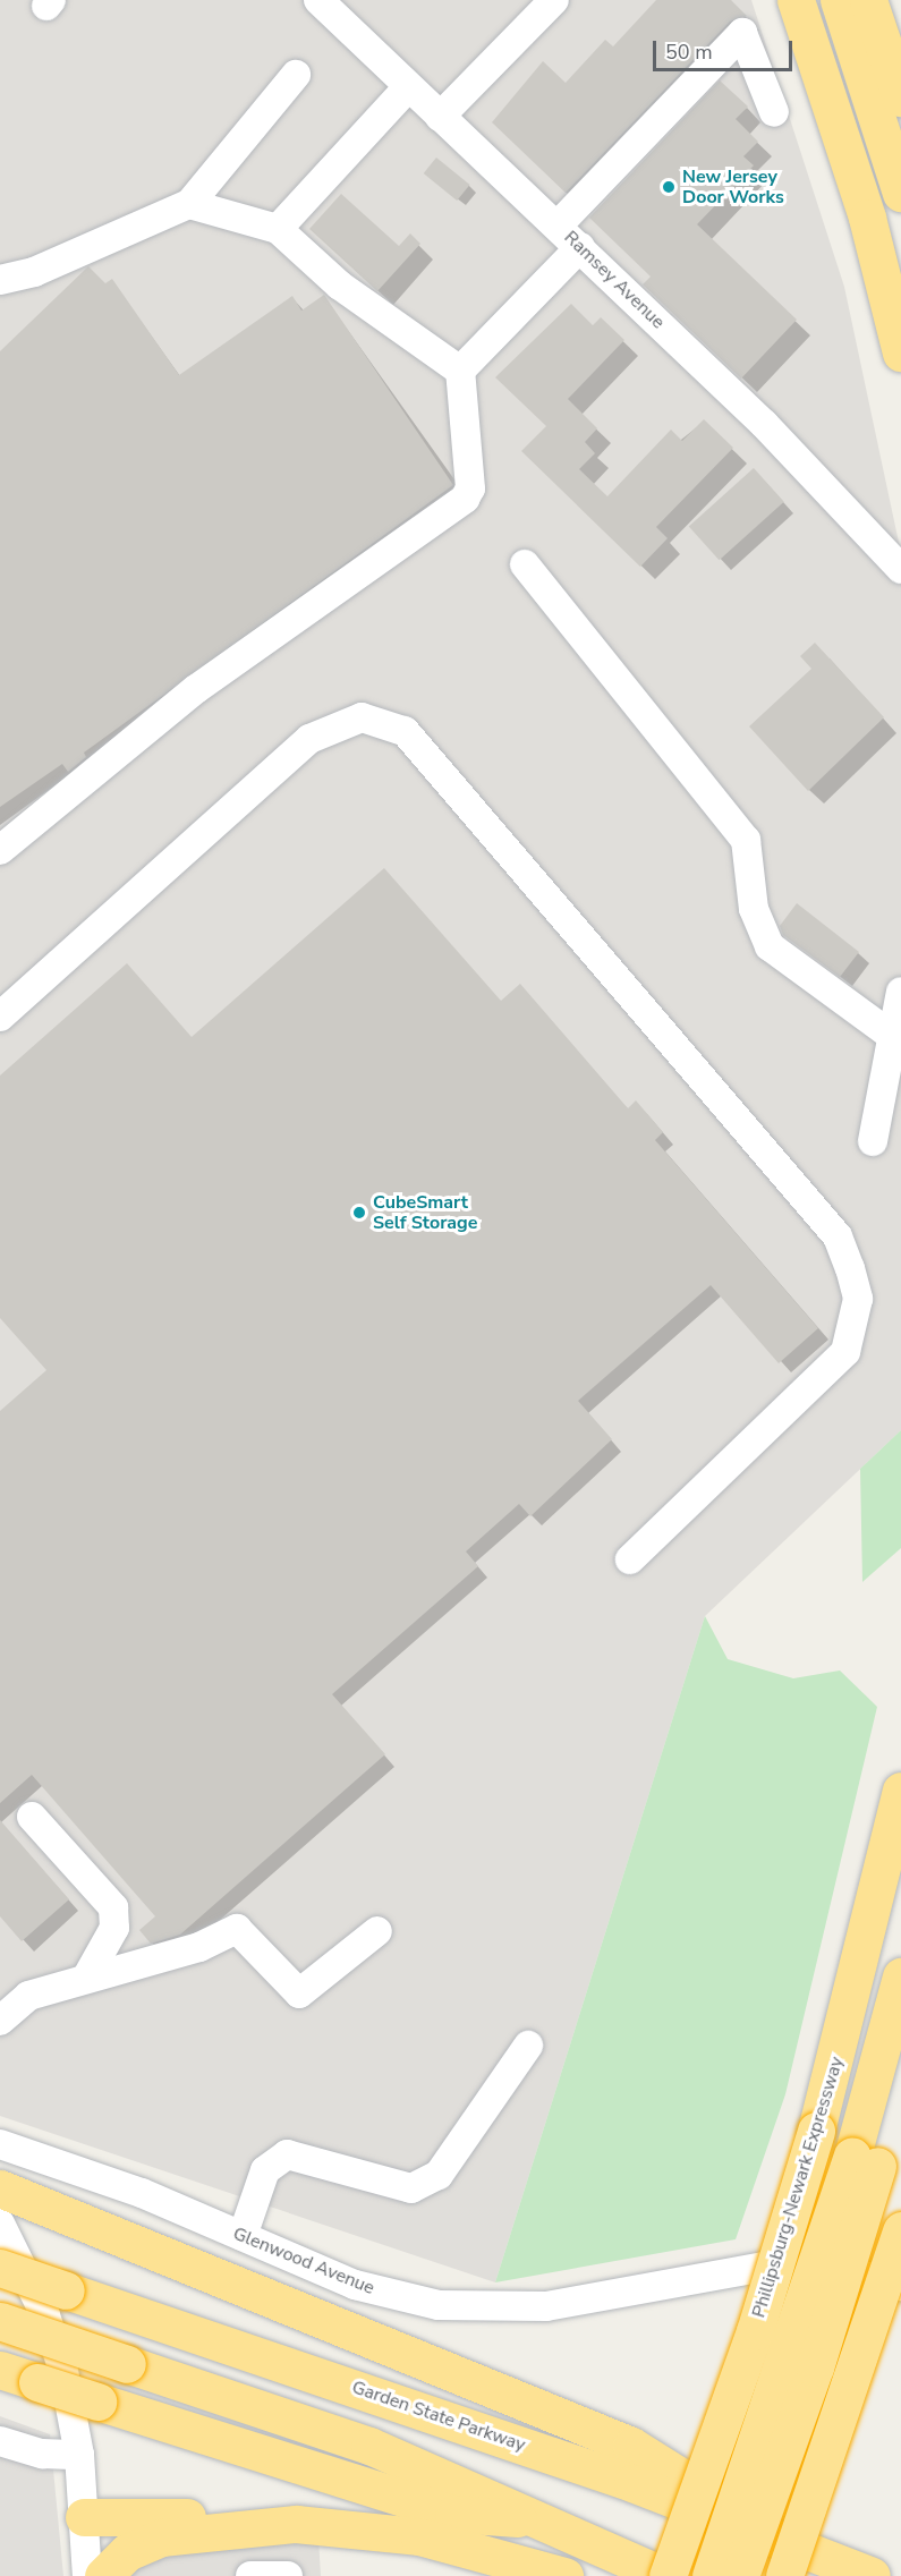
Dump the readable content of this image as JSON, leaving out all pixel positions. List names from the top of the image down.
{
  "streets": {
    "highway": ["Phillipsburg-Newark Expressway", "Garden State Parkway"],
    "street": ["Ramsey Avenue", "Glenwood Avenue"]
  },
  "places": ["New Jersey Door Works", "CubeSmart Self Storage"],
  "scale_bar": "50 m"
}
